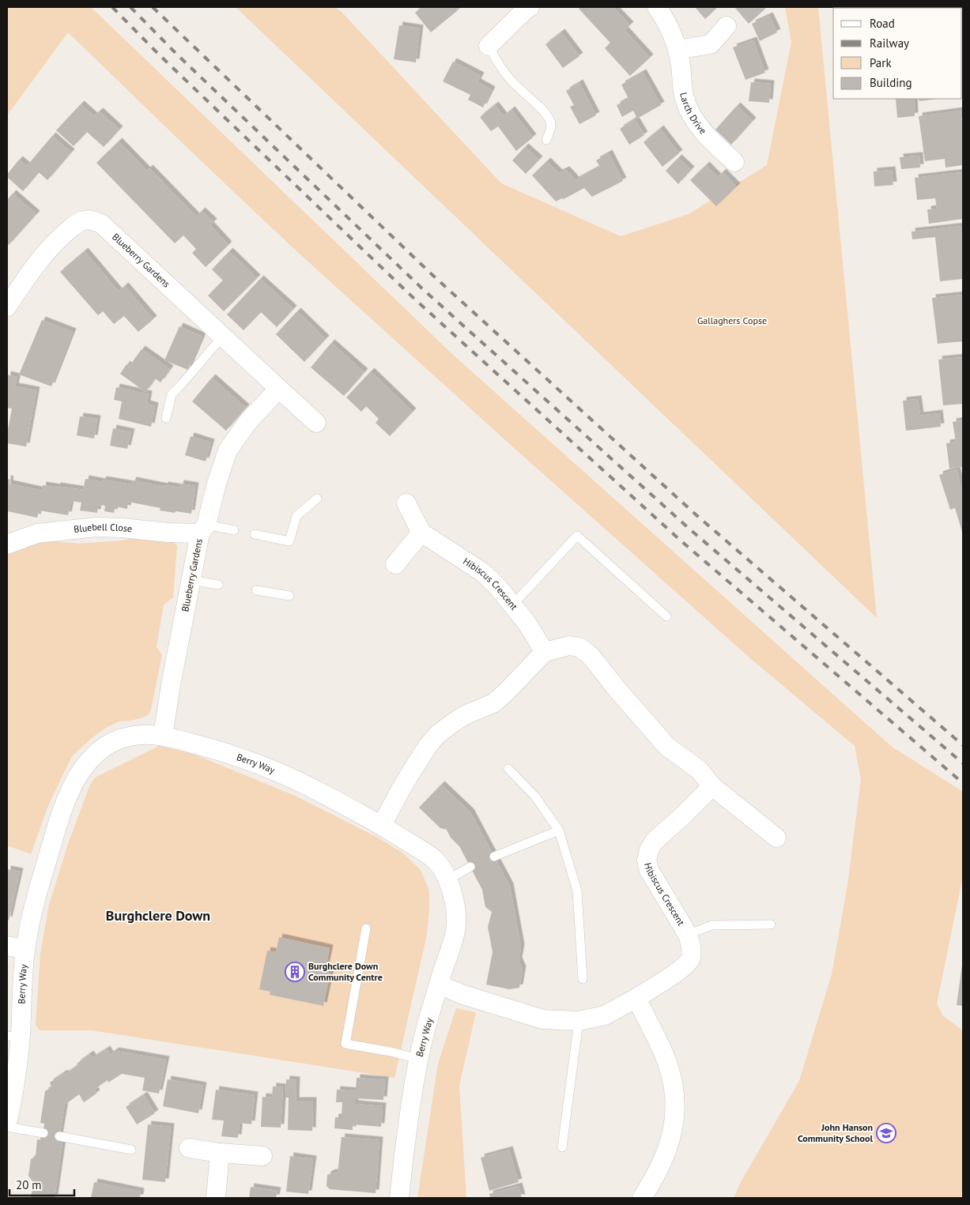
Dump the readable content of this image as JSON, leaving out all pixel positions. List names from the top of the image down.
{
  "streets": {
    "street": [
      "Larch Drive",
      "Blueberry Gardens",
      "Bluebell Close",
      "Hibiscus Crescent",
      "Berry Way"
    ]
  },
  "crossings": [
    ["Blueberry Gardens", "Bluebell Close"],
    ["Blueberry Gardens", "Berry Way"],
    ["Hibiscus Crescent", "Berry Way"]
  ],
  "districts": ["Burghclere Down"],
  "parks": ["Gallaghers Copse"],
  "places": {
    "building": ["Burghclere Down Community Centre"],
    "school or university": ["John Hanson Community School"]
  },
  "legend": [
    "Road",
    "Railway",
    "Park",
    "Building"
  ],
  "scale_bar": "20 m"
}
